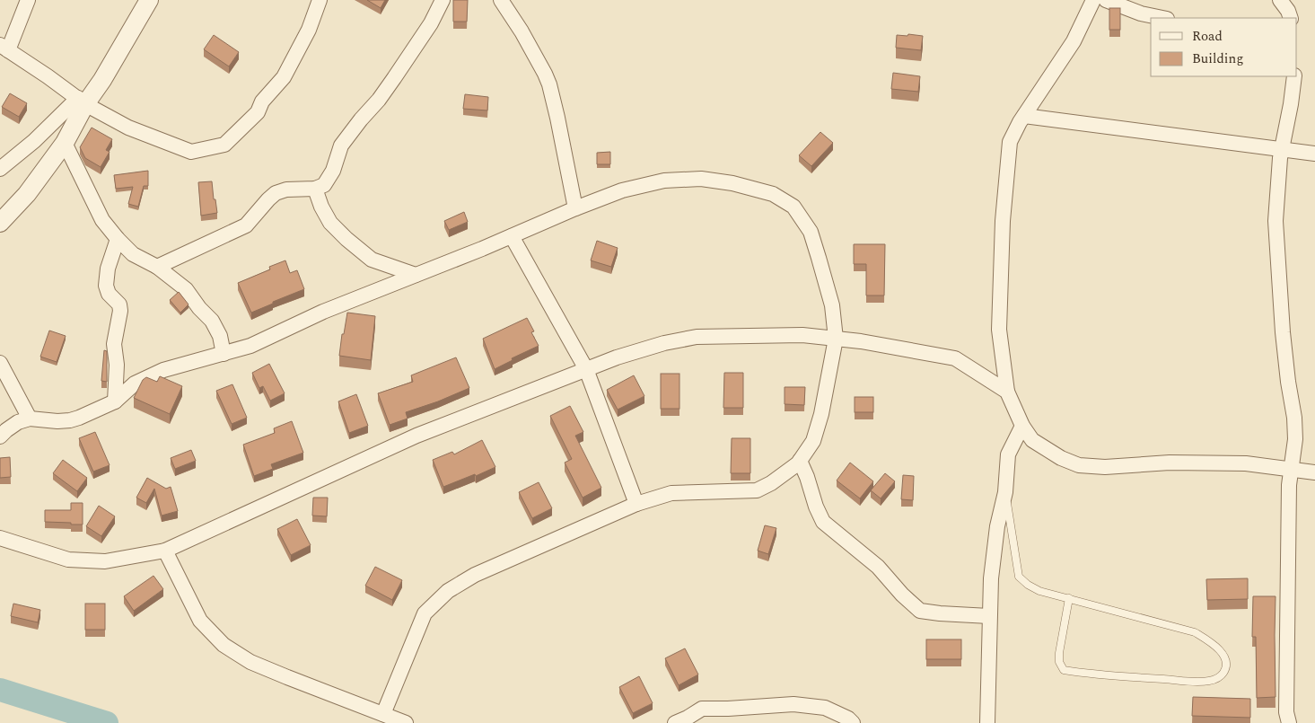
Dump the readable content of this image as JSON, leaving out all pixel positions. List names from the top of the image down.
{
  "legend": ["Road", "Building"]
}
